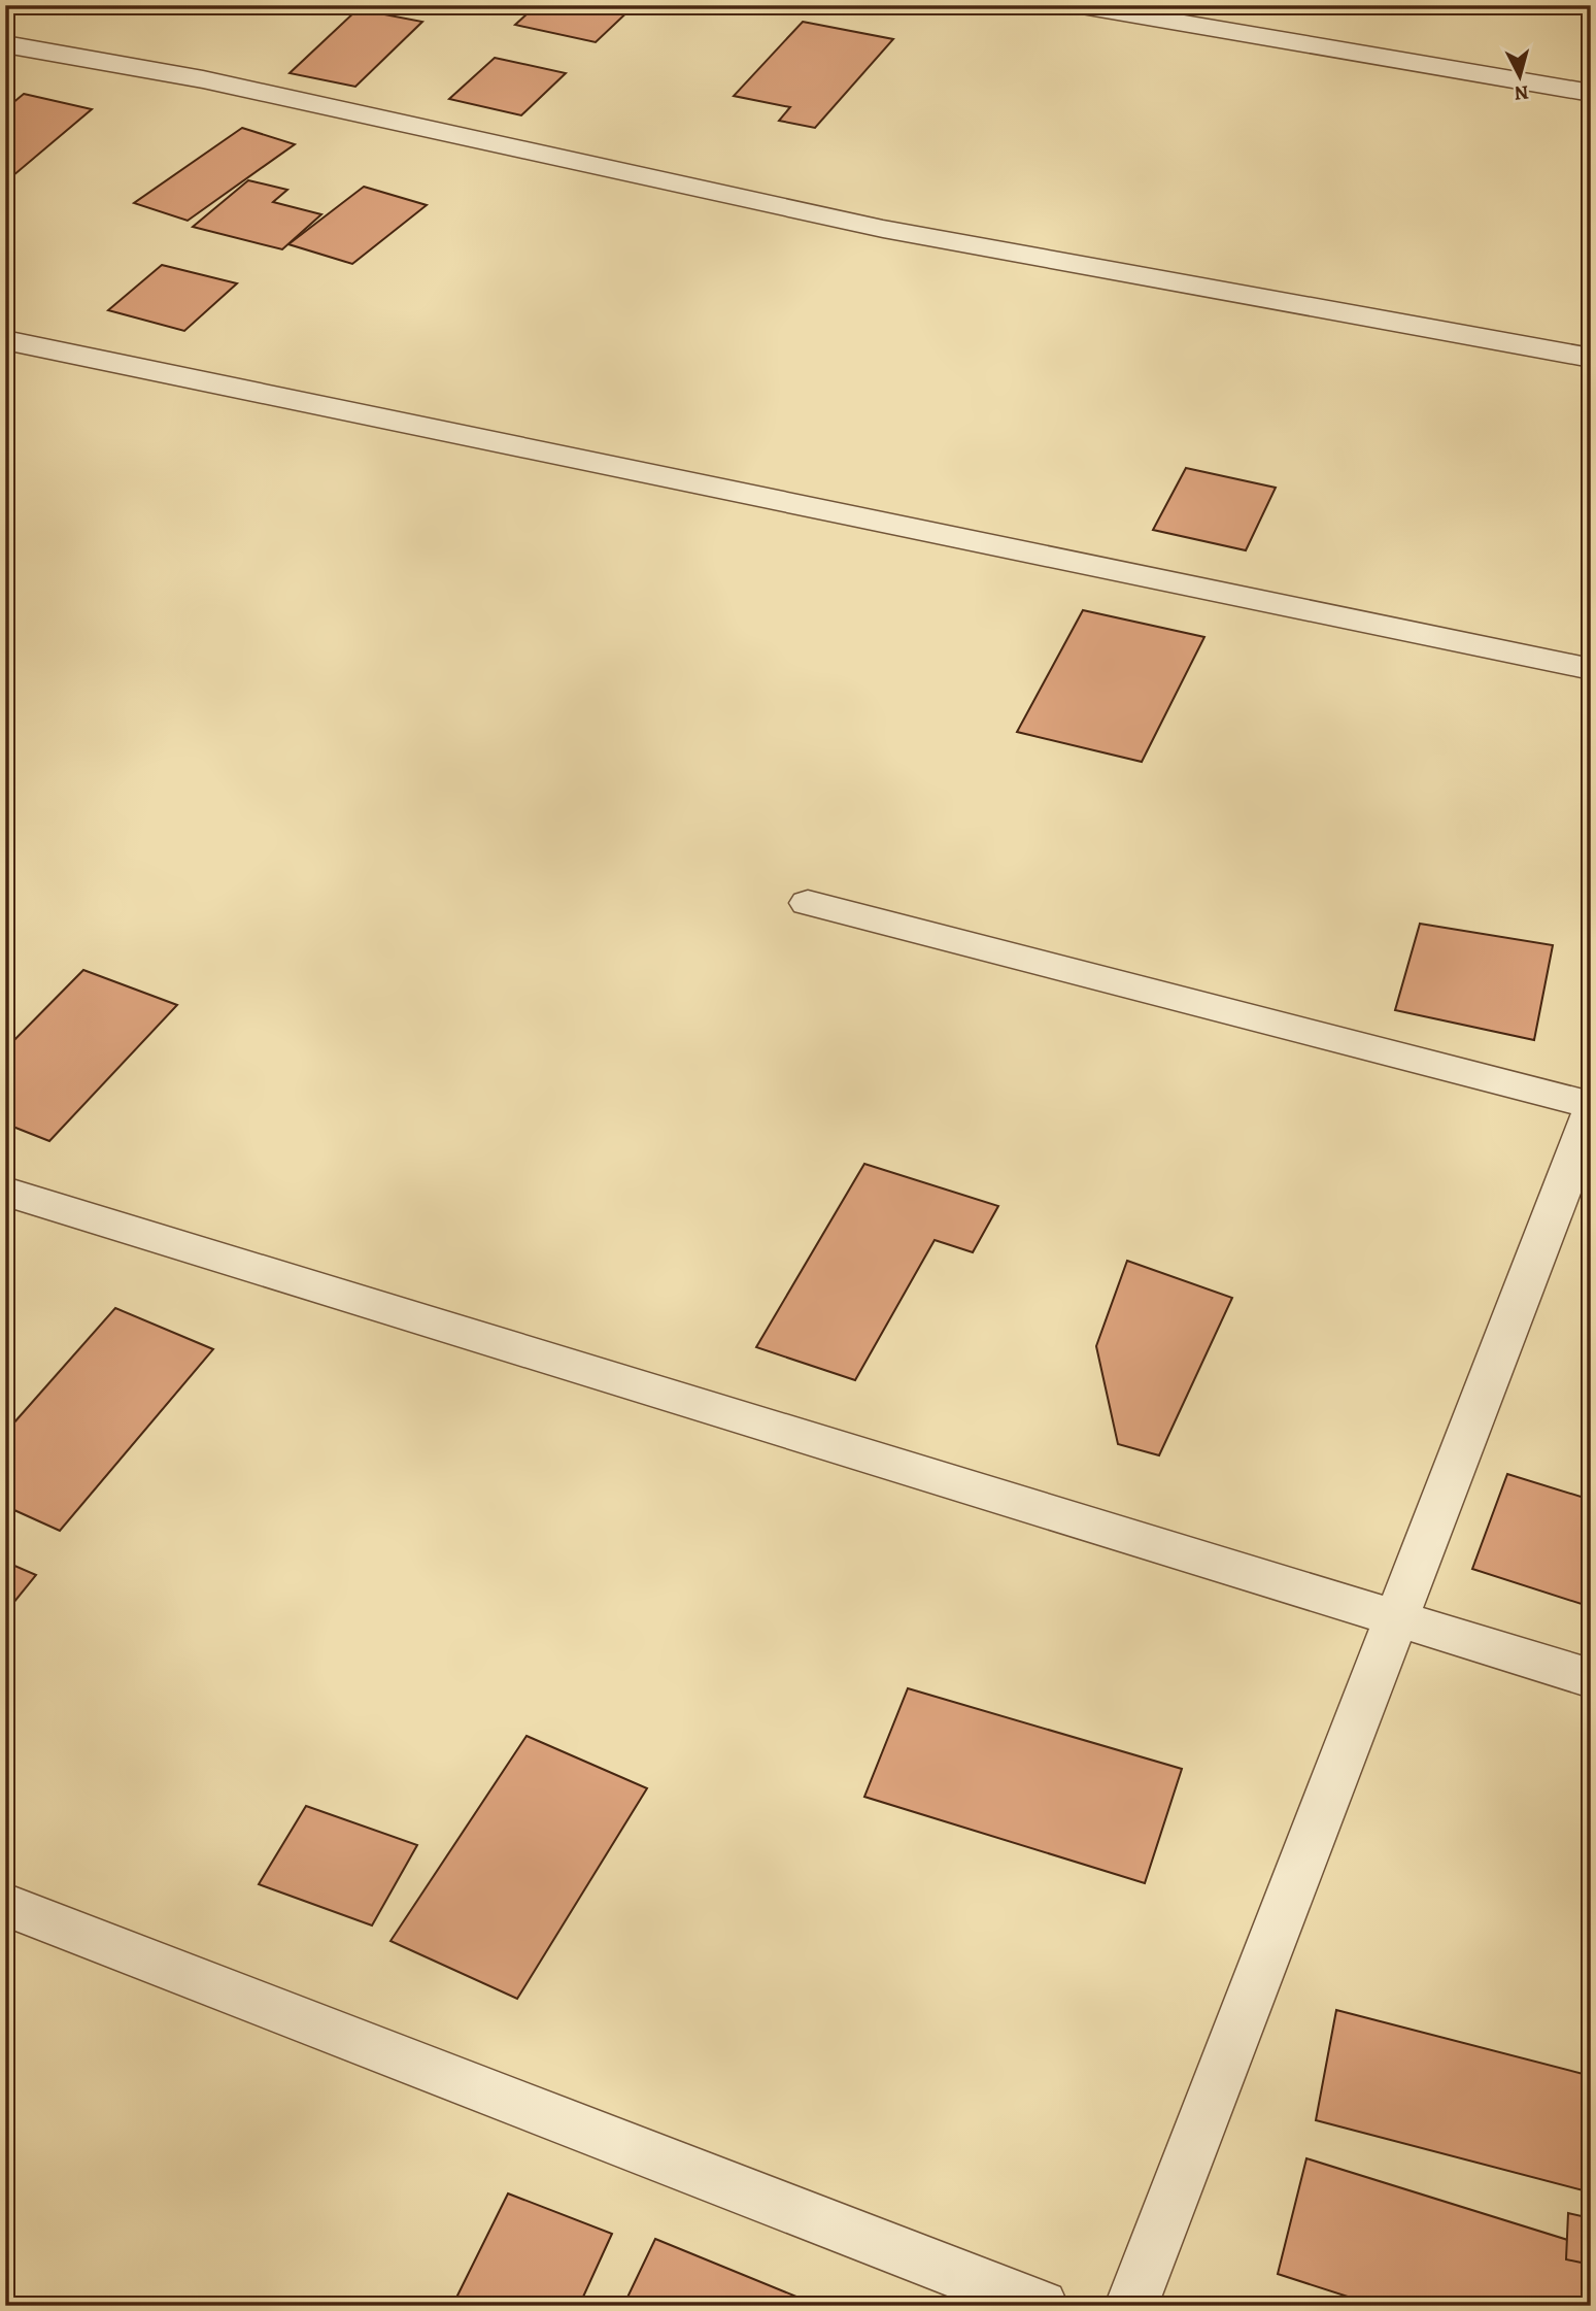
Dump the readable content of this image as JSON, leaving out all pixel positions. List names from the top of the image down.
{
  "north": "bottom"
}
